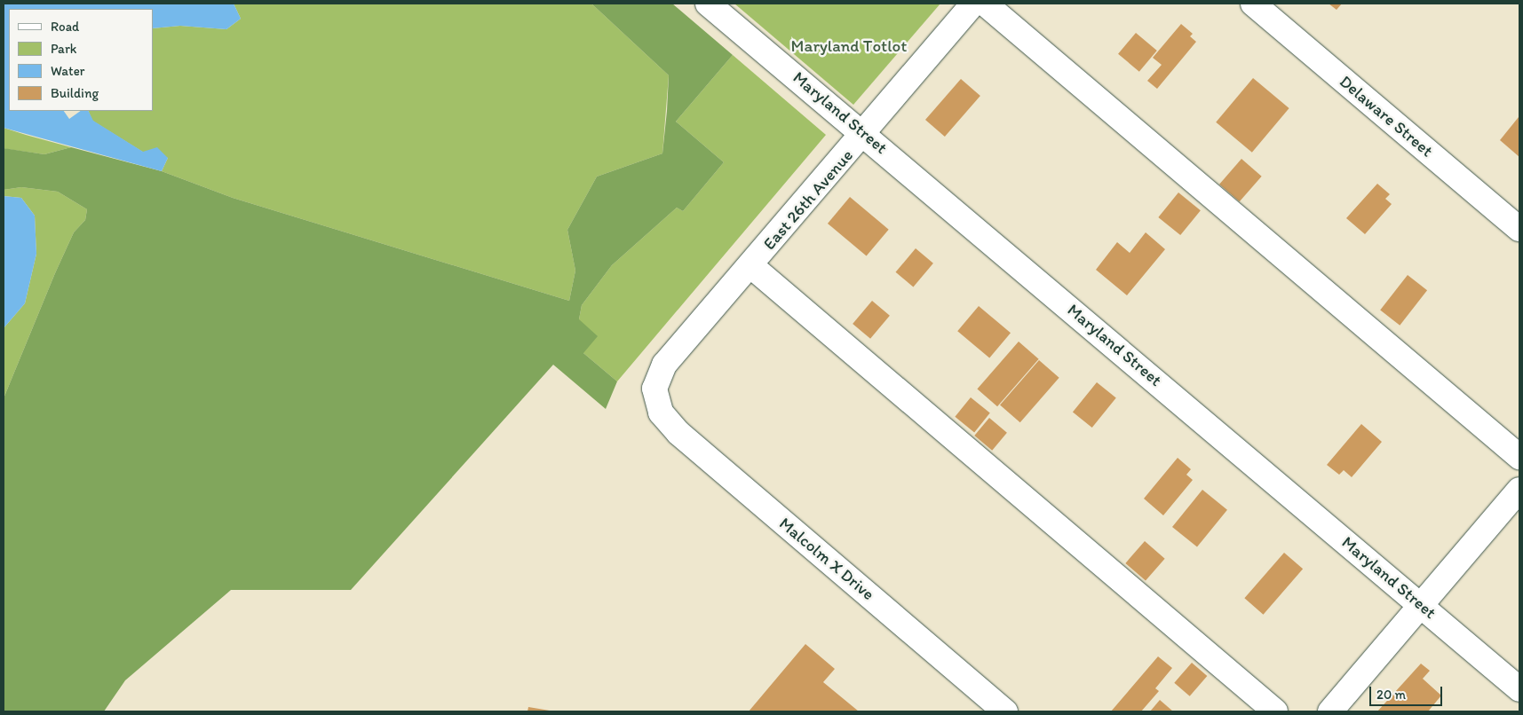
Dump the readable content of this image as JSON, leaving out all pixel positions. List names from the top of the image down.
{
  "streets": {
    "street": [
      "Maryland Street",
      "Delaware Street",
      "East 26th Avenue",
      "Malcolm X Drive"
    ]
  },
  "crossings": [
    ["Maryland Street", "East 26th Avenue"],
    ["East 26th Avenue", "Malcolm X Drive"]
  ],
  "parks": ["Maryland Totlot"],
  "legend": [
    "Road",
    "Park",
    "Water",
    "Building"
  ],
  "scale_bar": "20 m"
}
